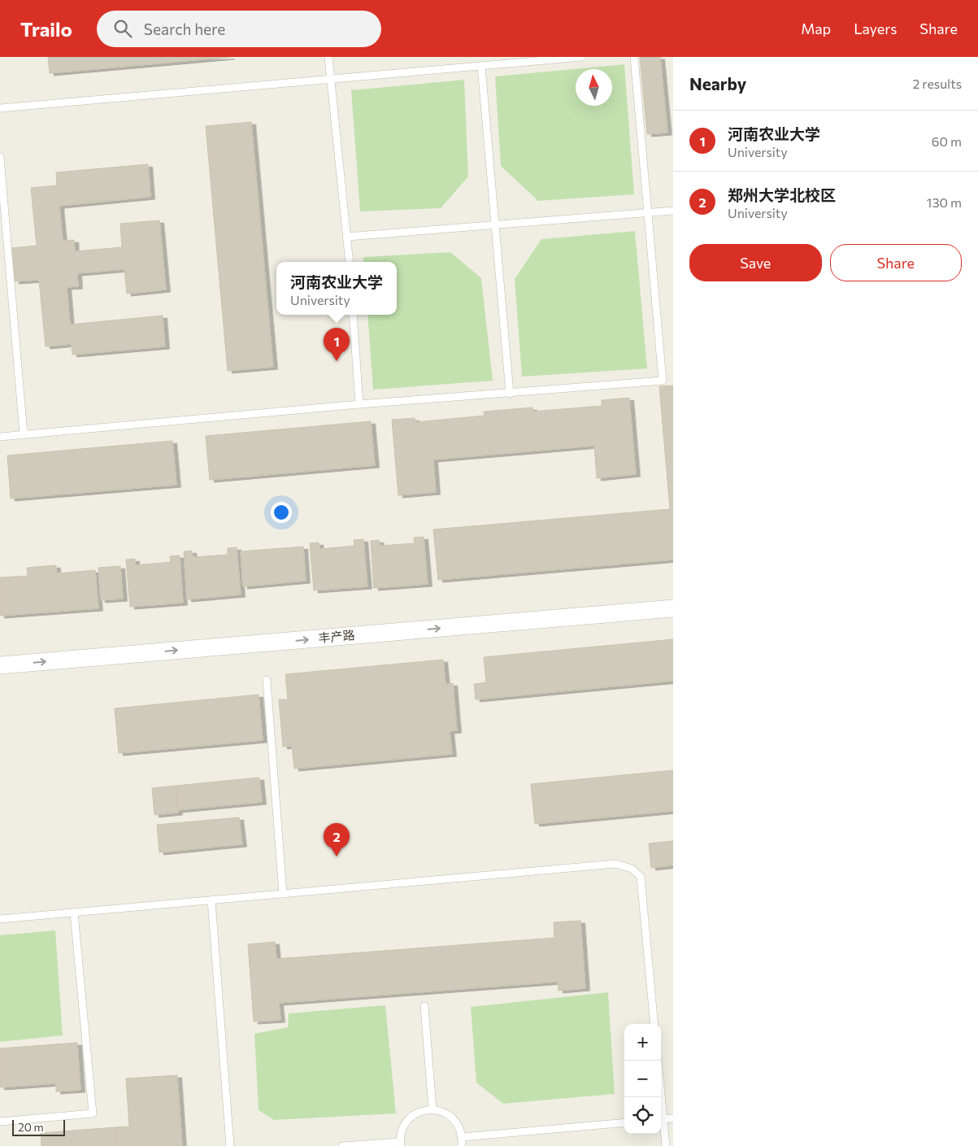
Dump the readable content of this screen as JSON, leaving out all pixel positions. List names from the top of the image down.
{
  "streets": {
    "street": ["丰产路"]
  },
  "one_way": ["丰产路"],
  "scale_bar": "20 m",
  "north": "top",
  "page": {
    "header": "Trailo",
    "search": "Search here",
    "nav": ["Map", "Layers", "Share"],
    "heading": ["Nearby", "2 results"],
    "list": [
      {
        "mark": "1",
        "name": "河南农业大学",
        "note": "University",
        "value": "60 m"
      },
      {
        "mark": "2",
        "name": "郑州大学北校区",
        "note": "University",
        "value": "130 m"
      }
    ],
    "buttons": ["Save", "Share"],
    "popup": ["河南农业大学", "University"],
    "pins": ["1", "2"],
    "map_buttons": ["+", "−"],
    "scale": "20 m"
  }
}
